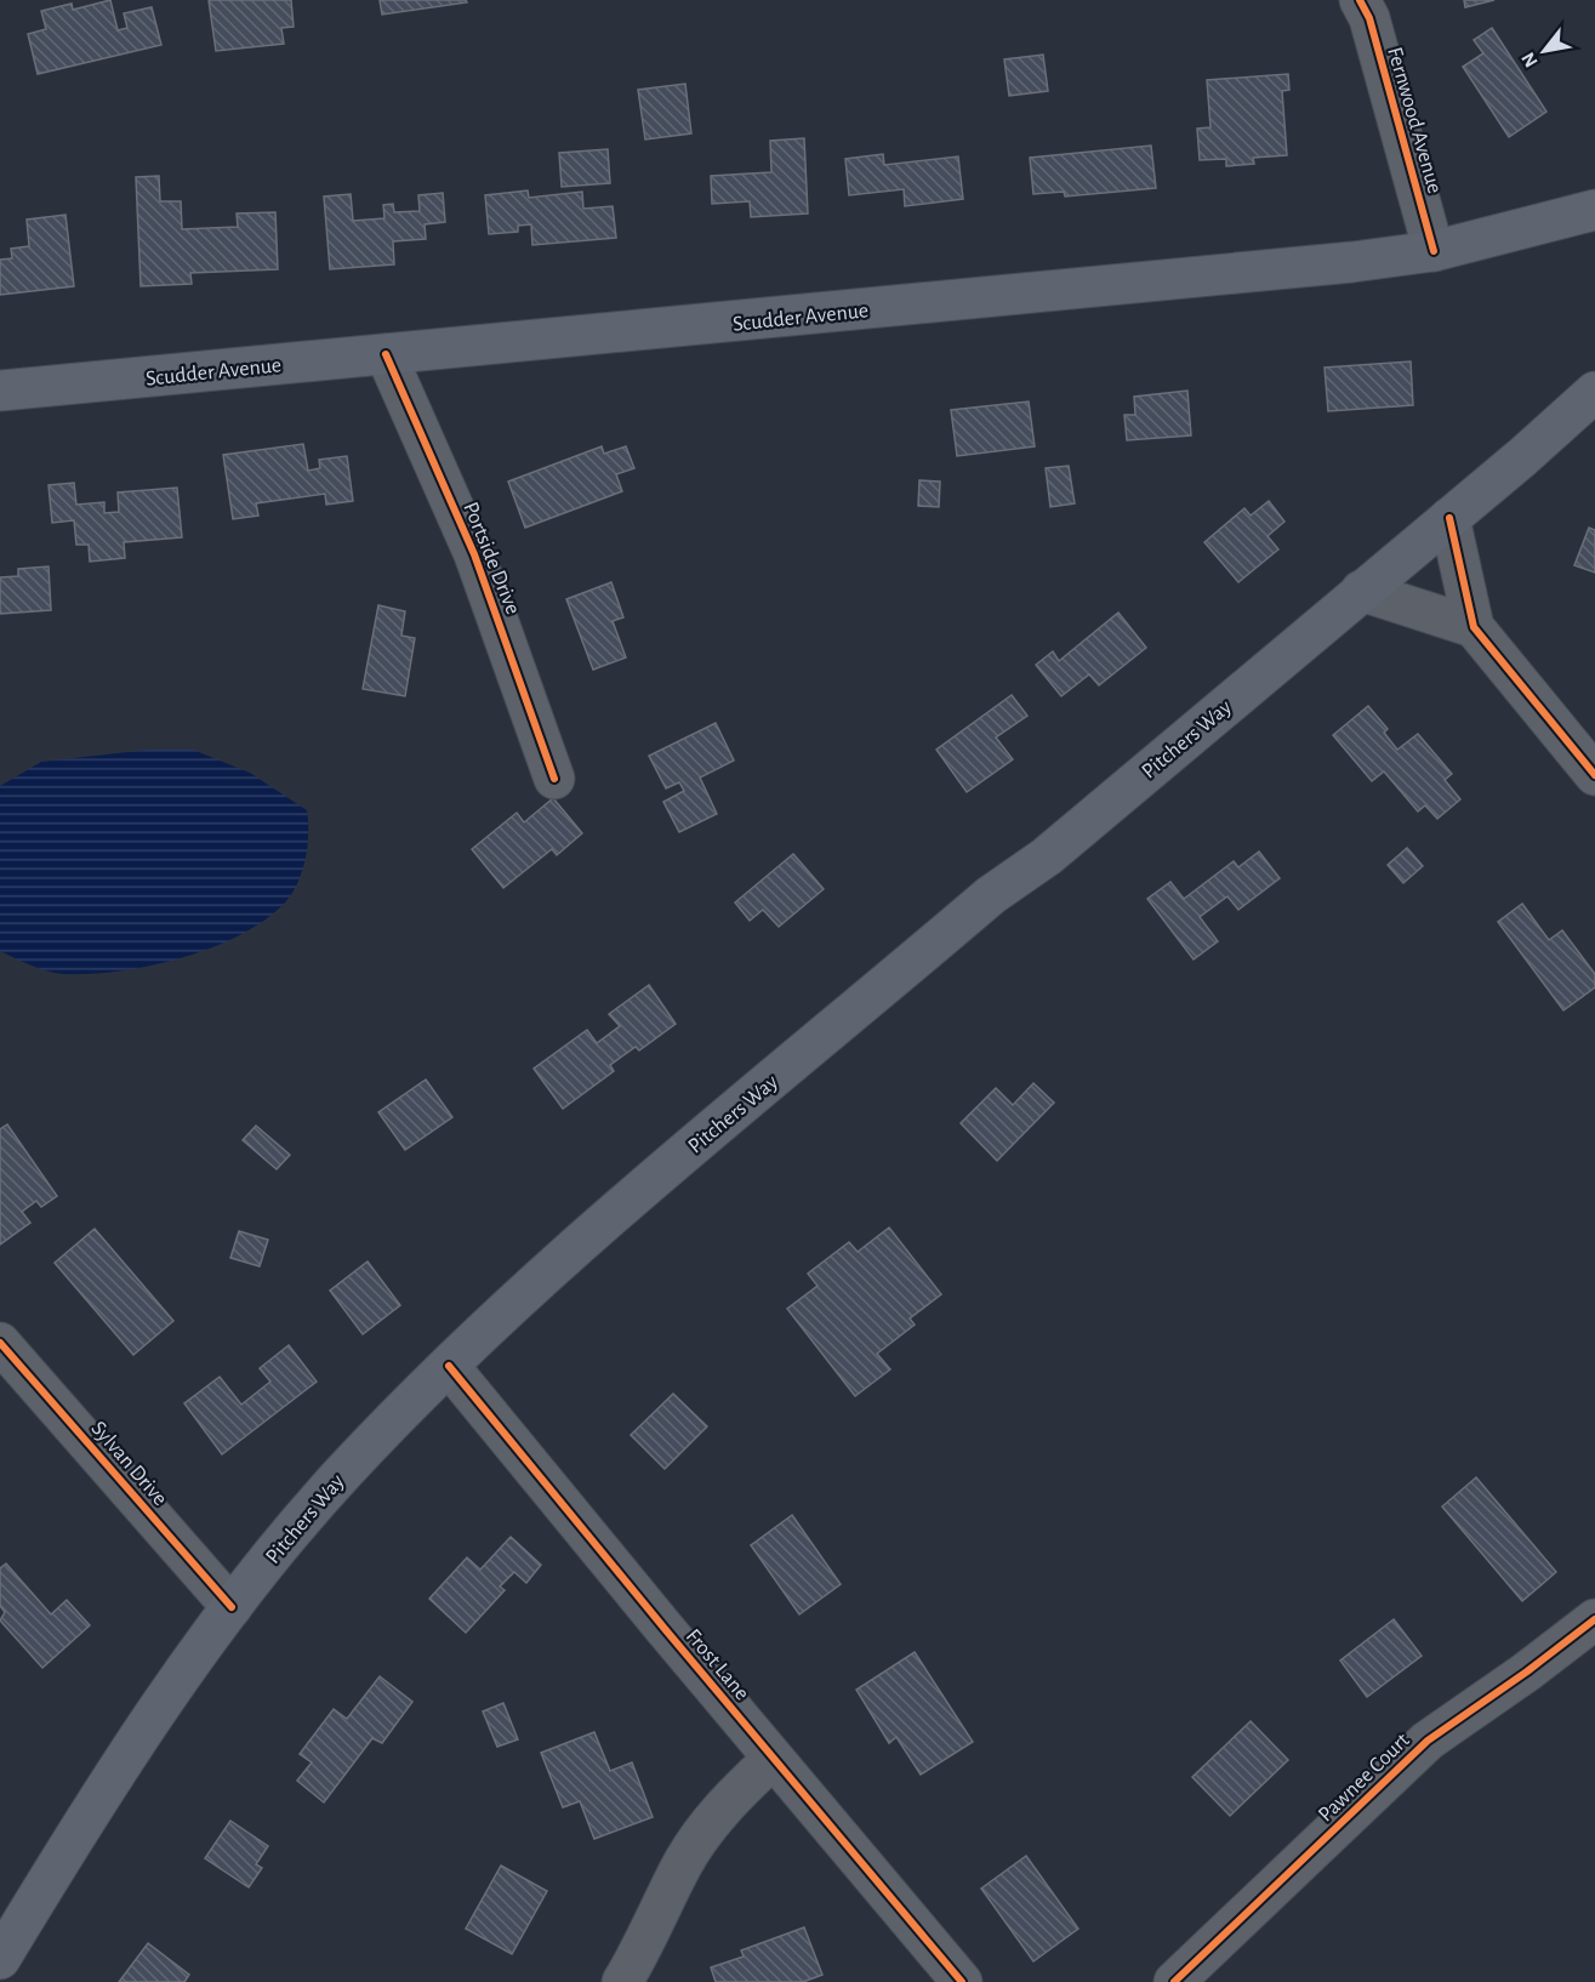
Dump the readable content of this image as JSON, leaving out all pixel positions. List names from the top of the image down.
{
  "streets": {
    "main road": ["Scudder Avenue", "Pitchers Way"],
    "street": [
      "Fernwood Avenue",
      "Portside Drive",
      "Sylvan Drive",
      "Frost Lane",
      "Pawnee Court"
    ]
  },
  "crossings": [
    ["Fernwood Avenue", "Scudder Avenue"],
    ["Scudder Avenue", "Portside Drive"],
    ["Pitchers Way", "Sylvan Drive"],
    ["Pitchers Way", "Frost Lane"]
  ],
  "north": "bottom left"
}
